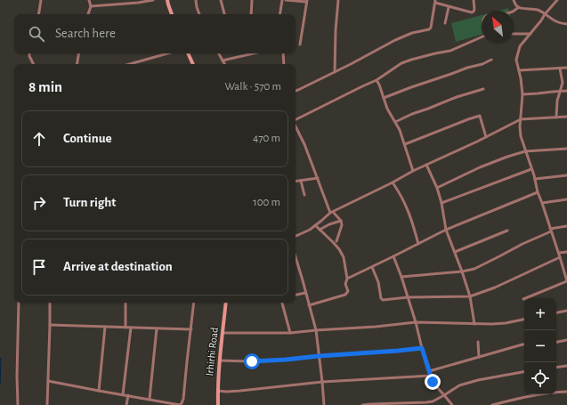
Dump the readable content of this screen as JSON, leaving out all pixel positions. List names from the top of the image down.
{
  "streets": {
    "street": ["Irhirhi Road"]
  },
  "north": "top left",
  "page": {
    "search": "Search here",
    "heading": ["8 min", "Walk · 570 m"],
    "list": [
      ["Continue", "470 m"],
      ["Turn right", "100 m"],
      "Arrive at destination"
    ],
    "map_buttons": ["+", "−"]
  }
}
